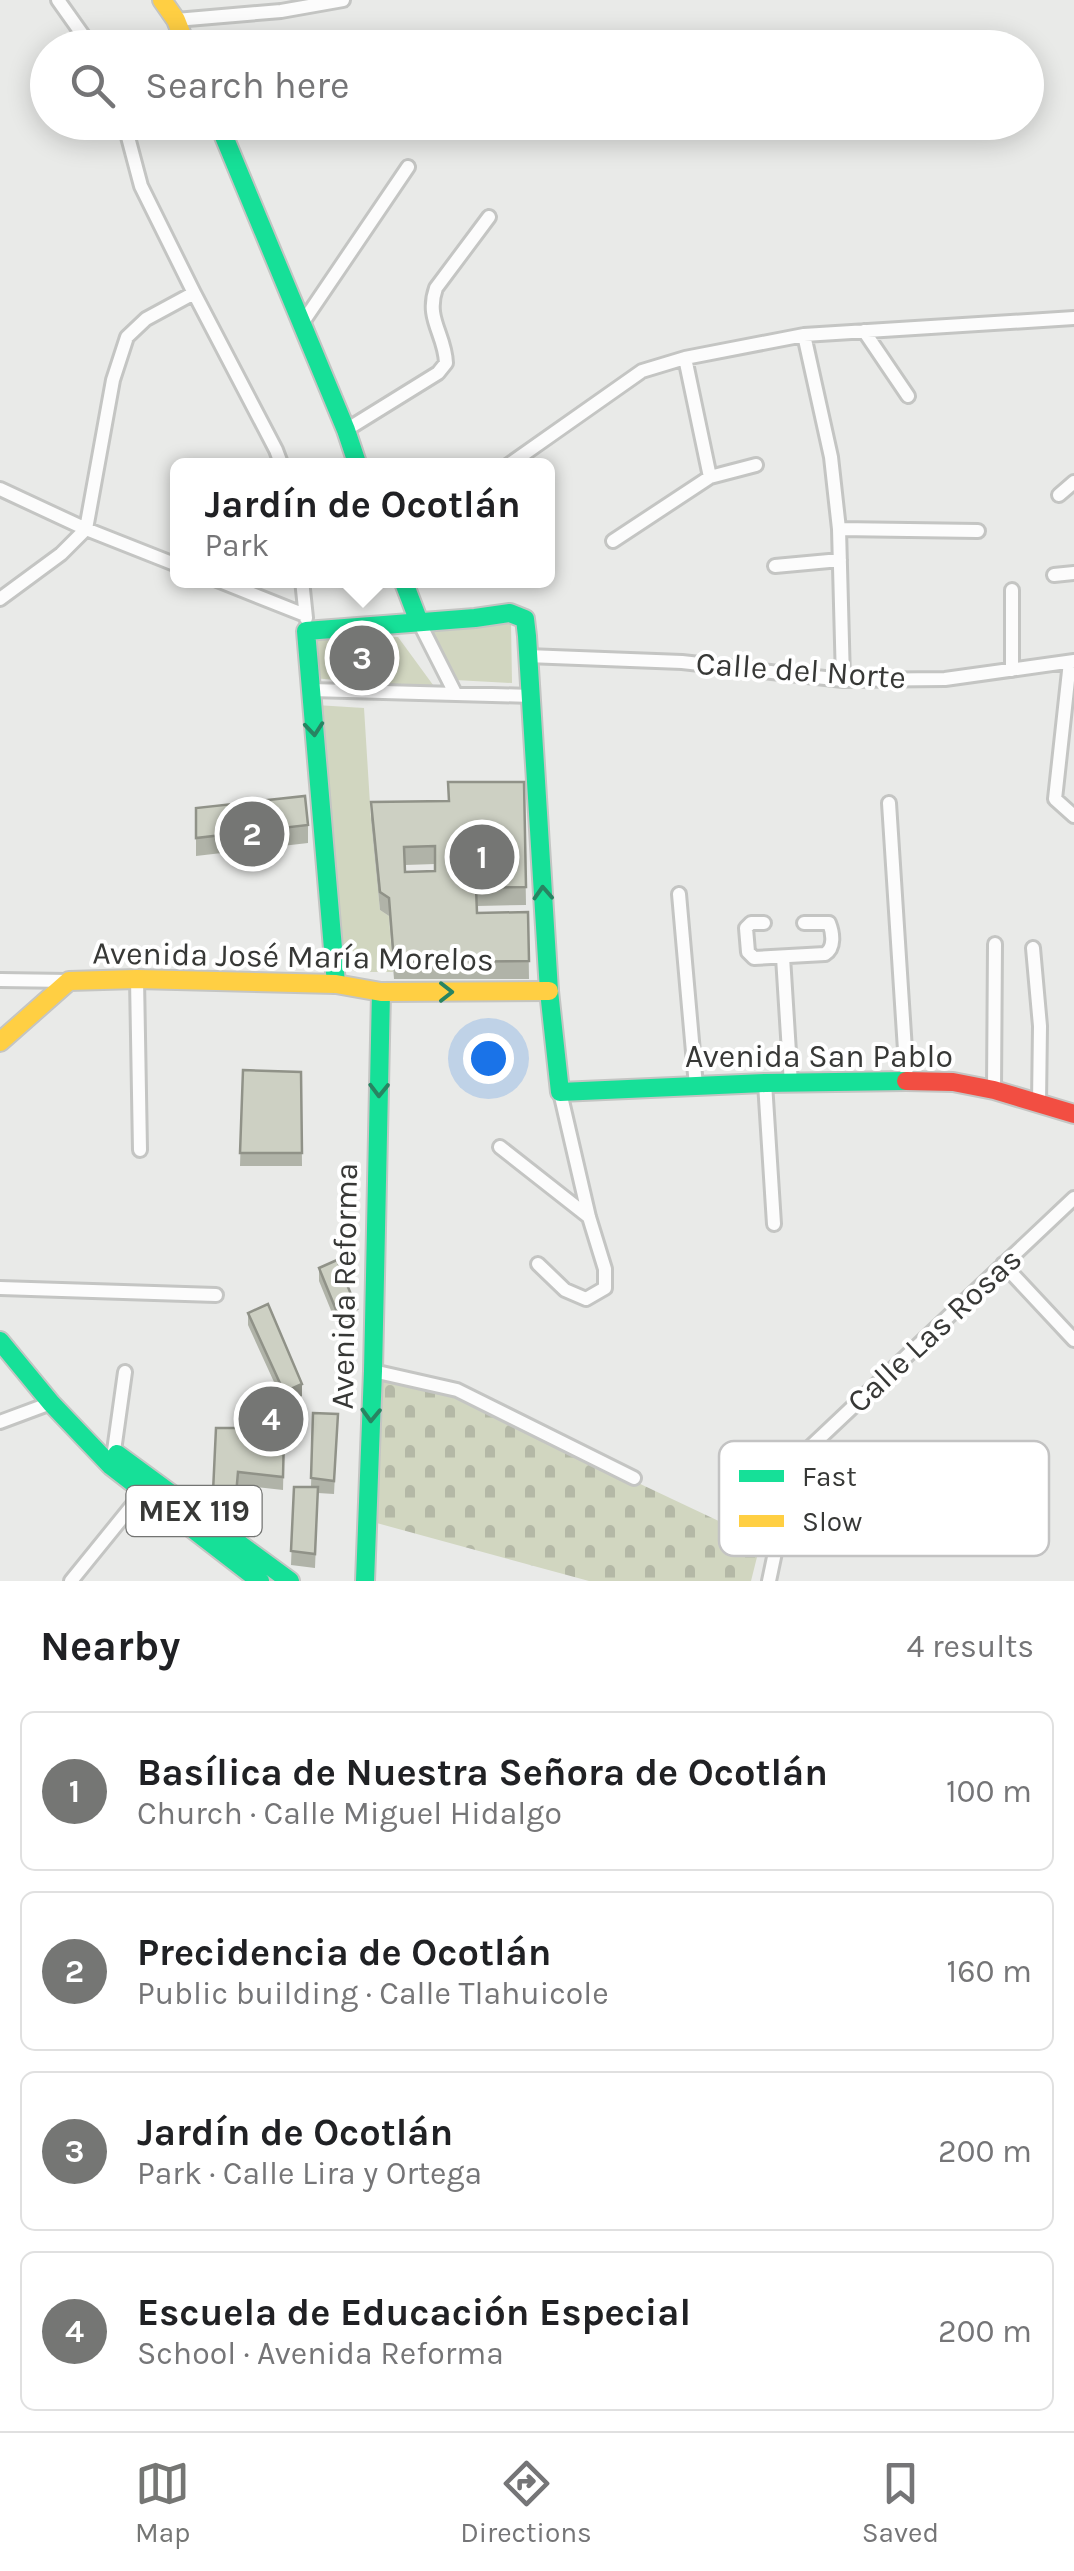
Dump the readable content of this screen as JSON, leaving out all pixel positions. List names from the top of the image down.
{
  "streets": {
    "street": [
      "Calle del Norte",
      "Avenida José María Morelos",
      "Avenida San Pablo",
      "Avenida Reforma",
      "Calle Las Rosas",
      "MEX 119"
    ]
  },
  "crossings": [
    ["Avenida José María Morelos", "Avenida Reforma"]
  ],
  "one_way": ["Avenida Reforma"],
  "legend": ["Fast", "Slow"],
  "page": {
    "search": "Search here",
    "popup": ["Jardín de Ocotlán", "Park"],
    "pins": [
      "3",
      "2",
      "1",
      "4"
    ],
    "heading": ["Nearby", "4 results"],
    "list": [
      {
        "mark": "1",
        "name": "Basílica de Nuestra Señora de Ocotlán",
        "note": "Church · Calle Miguel Hidalgo",
        "value": "100 m"
      },
      {
        "mark": "2",
        "name": "Precidencia de Ocotlán",
        "note": "Public building · Calle Tlahuicole",
        "value": "160 m"
      },
      {
        "mark": "3",
        "name": "Jardín de Ocotlán",
        "note": "Park · Calle Lira y Ortega",
        "value": "200 m"
      },
      {
        "mark": "4",
        "name": "Escuela de Educación Especial",
        "note": "School · Avenida Reforma",
        "value": "200 m"
      }
    ],
    "nav": ["Map", "Directions", "Saved"]
  }
}
